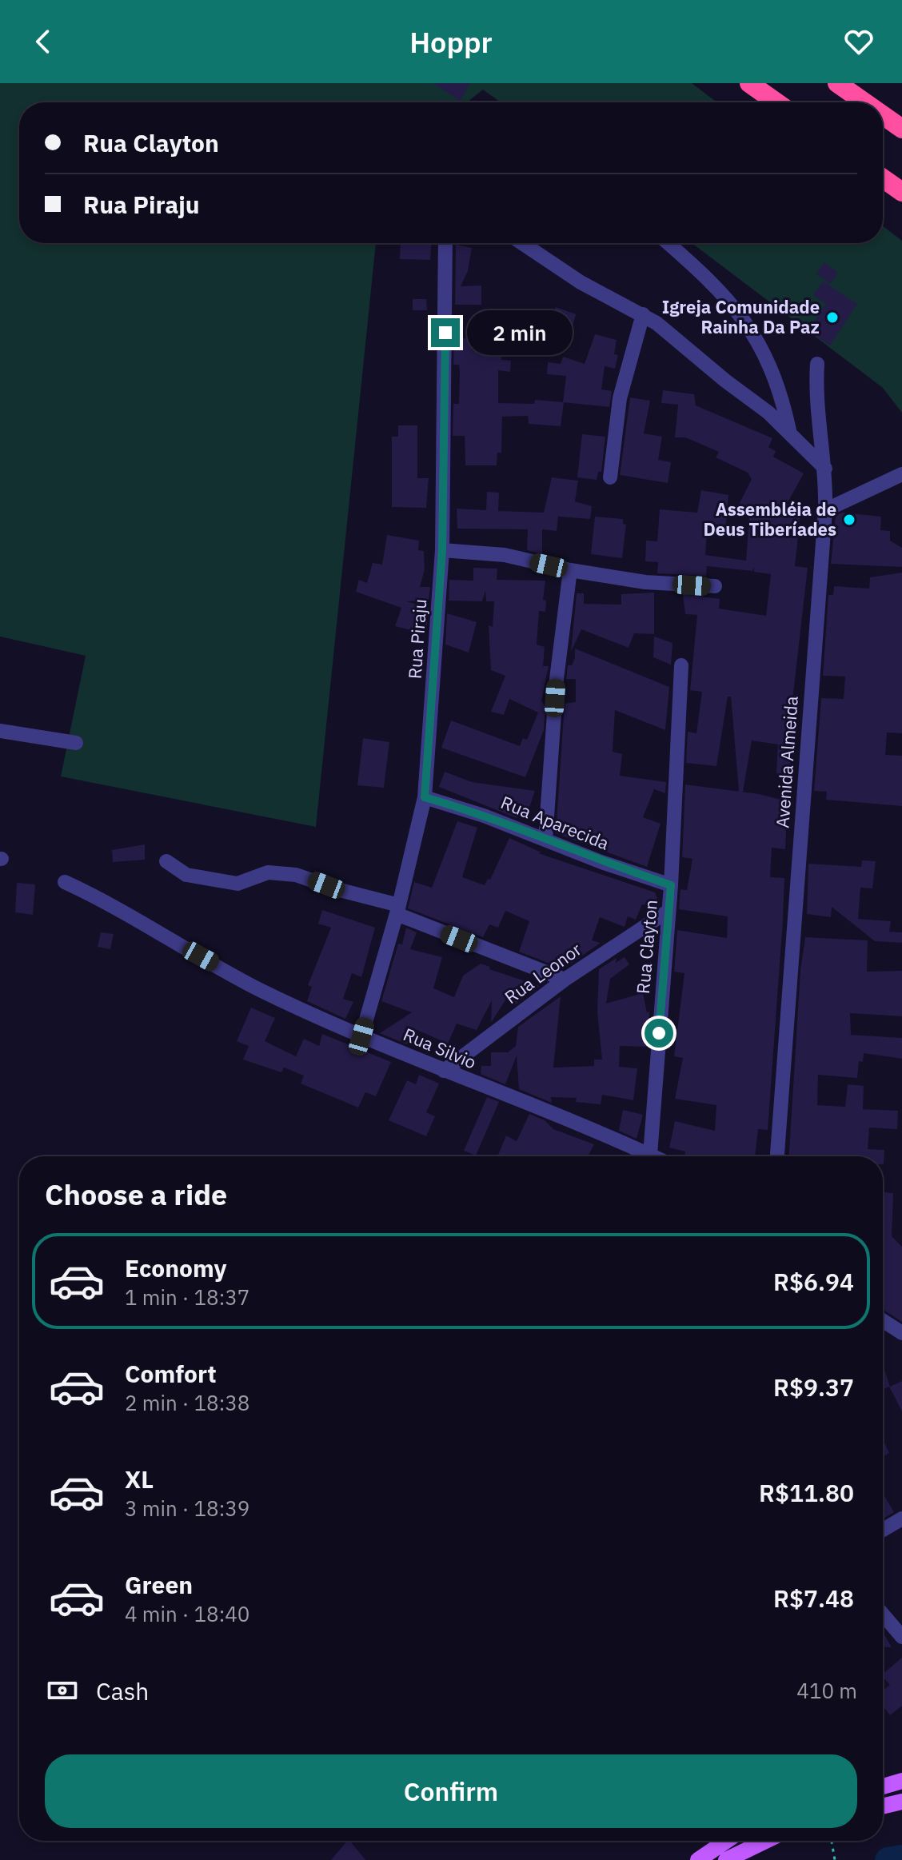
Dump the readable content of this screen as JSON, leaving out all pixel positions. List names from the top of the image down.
{
  "streets": {
    "street": [
      "Rua Piraju",
      "Avenida Almeida",
      "Rua Aparecida",
      "Rua Clayton",
      "Rua Leonor",
      "Rua Silvio"
    ]
  },
  "crossings": [
    ["Rua Piraju", "Rua Aparecida"],
    ["Rua Piraju", "Rua Silvio"],
    ["Rua Aparecida", "Rua Clayton"],
    ["Rua Clayton", "Rua Leonor"],
    ["Rua Clayton", "Rua Silvio"],
    ["Rua Leonor", "Rua Silvio"]
  ],
  "places": ["Igreja Comunidade Rainha Da Paz", "Assembléia de Deus Tiberíades"],
  "page": {
    "header": "Hoppr",
    "banner": ["Rua Clayton", "Rua Piraju"],
    "bubble": "2 min",
    "heading": "Choose a ride",
    "list": [
      {
        "name": "Economy",
        "note": "1 min · 18:37",
        "value": "R$6.94"
      },
      {
        "name": "Comfort",
        "note": "2 min · 18:38",
        "value": "R$9.37"
      },
      {
        "name": "XL",
        "note": "3 min · 18:39",
        "value": "R$11.80"
      },
      {
        "name": "Green",
        "note": "4 min · 18:40",
        "value": "R$7.48"
      }
    ],
    "pay": ["Cash", "410 m"],
    "buttons": "Confirm"
  }
}
